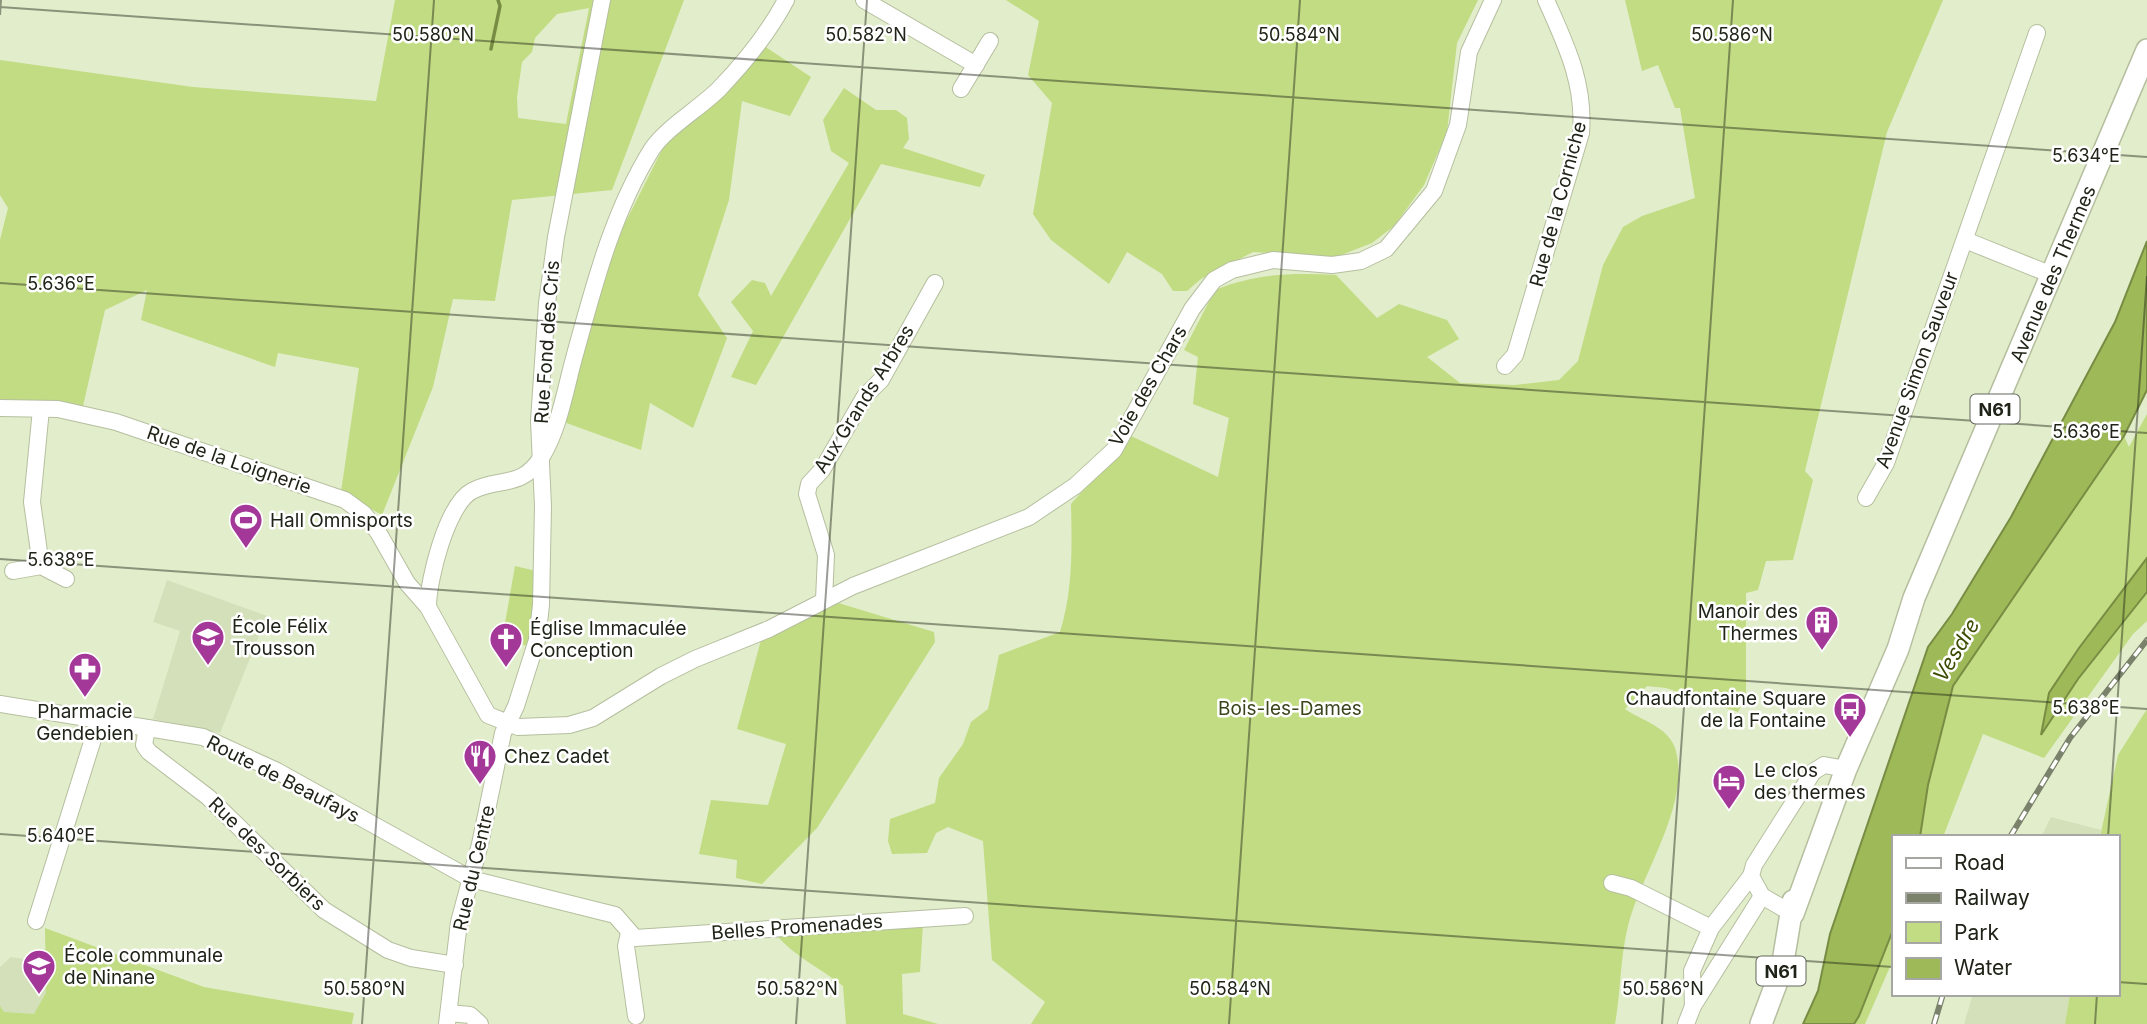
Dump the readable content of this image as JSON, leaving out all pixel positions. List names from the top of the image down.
{
  "streets": {
    "main road": ["Avenue des Thermes", "N61"],
    "street": [
      "Rue de la Corniche",
      "Rue Fond des Cris",
      "Avenue Simon Sauveur",
      "Voie des Chars",
      "Aux Grands Arbres",
      "Rue de la Loignerie",
      "Route de Beaufays",
      "Rue des Sorbiers",
      "Rue du Centre",
      "Belles Promenades"
    ]
  },
  "crossings": [
    ["Rue Fond des Cris", "Voie des Chars"],
    ["Rue Fond des Cris", "Rue de la Loignerie"],
    ["Rue Fond des Cris", "Rue du Centre"],
    ["Voie des Chars", "Aux Grands Arbres"],
    ["Voie des Chars", "Rue de la Loignerie"],
    ["Voie des Chars", "Rue du Centre"],
    ["Rue de la Loignerie", "Rue du Centre"],
    ["Route de Beaufays", "Rue des Sorbiers"],
    ["Route de Beaufays", "Rue du Centre"],
    ["Rue des Sorbiers", "Rue du Centre"]
  ],
  "water": ["Vesdre"],
  "parks": ["Bois-les-Dames"],
  "places": {
    "sports": ["Hall Omnisports"],
    "building": ["Manoir des Thermes"],
    "school or university": ["École Félix Trousson", "École communale de Ninane"],
    "church": ["Église Immaculée Conception"],
    "pharmacy": ["Pharmacie Gendebien"],
    "bus stop": ["Chaudfontaine Square de la Fontaine"],
    "restaurant": ["Chez Cadet"],
    "hotel": ["Le clos des thermes"]
  },
  "legend": [
    "Road",
    "Railway",
    "Park",
    "Water"
  ],
  "coordinates": [
    "50.580°N",
    "50.582°N",
    "50.584°N",
    "50.586°N",
    "5.634°E",
    "5.636°E",
    "5.638°E",
    "5.640°E"
  ]
}
